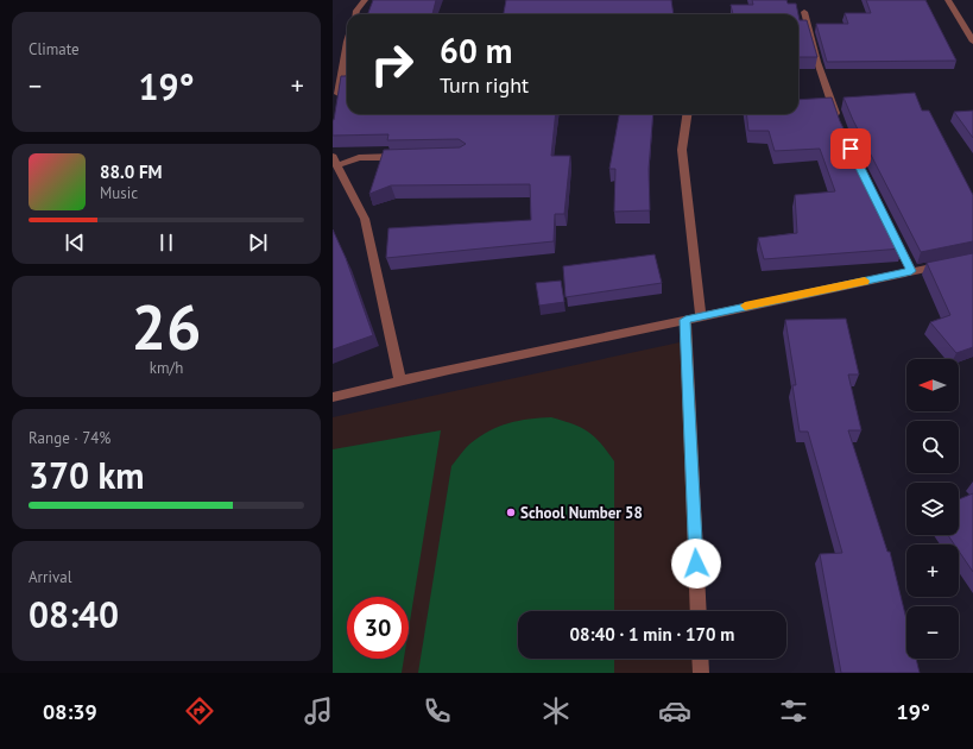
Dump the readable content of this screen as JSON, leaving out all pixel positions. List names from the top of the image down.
{
  "places": ["School Number 58"],
  "north": "left",
  "page": {
    "tile": [
      "Climate",
      ["26", "km/h"],
      ["Range · 74%", "370 km"],
      ["Arrival", "08:40"]
    ],
    "turn": ["60 m", "Turn right"],
    "heat": ["−", "19°", "+"],
    "song": ["88.0 FM", "Music"],
    "map_buttons": ["+", "−"],
    "limit": "30",
    "trip": "08:40 · 1 min · 170 m",
    "tabs": ["08:39", "19°"]
  }
}
